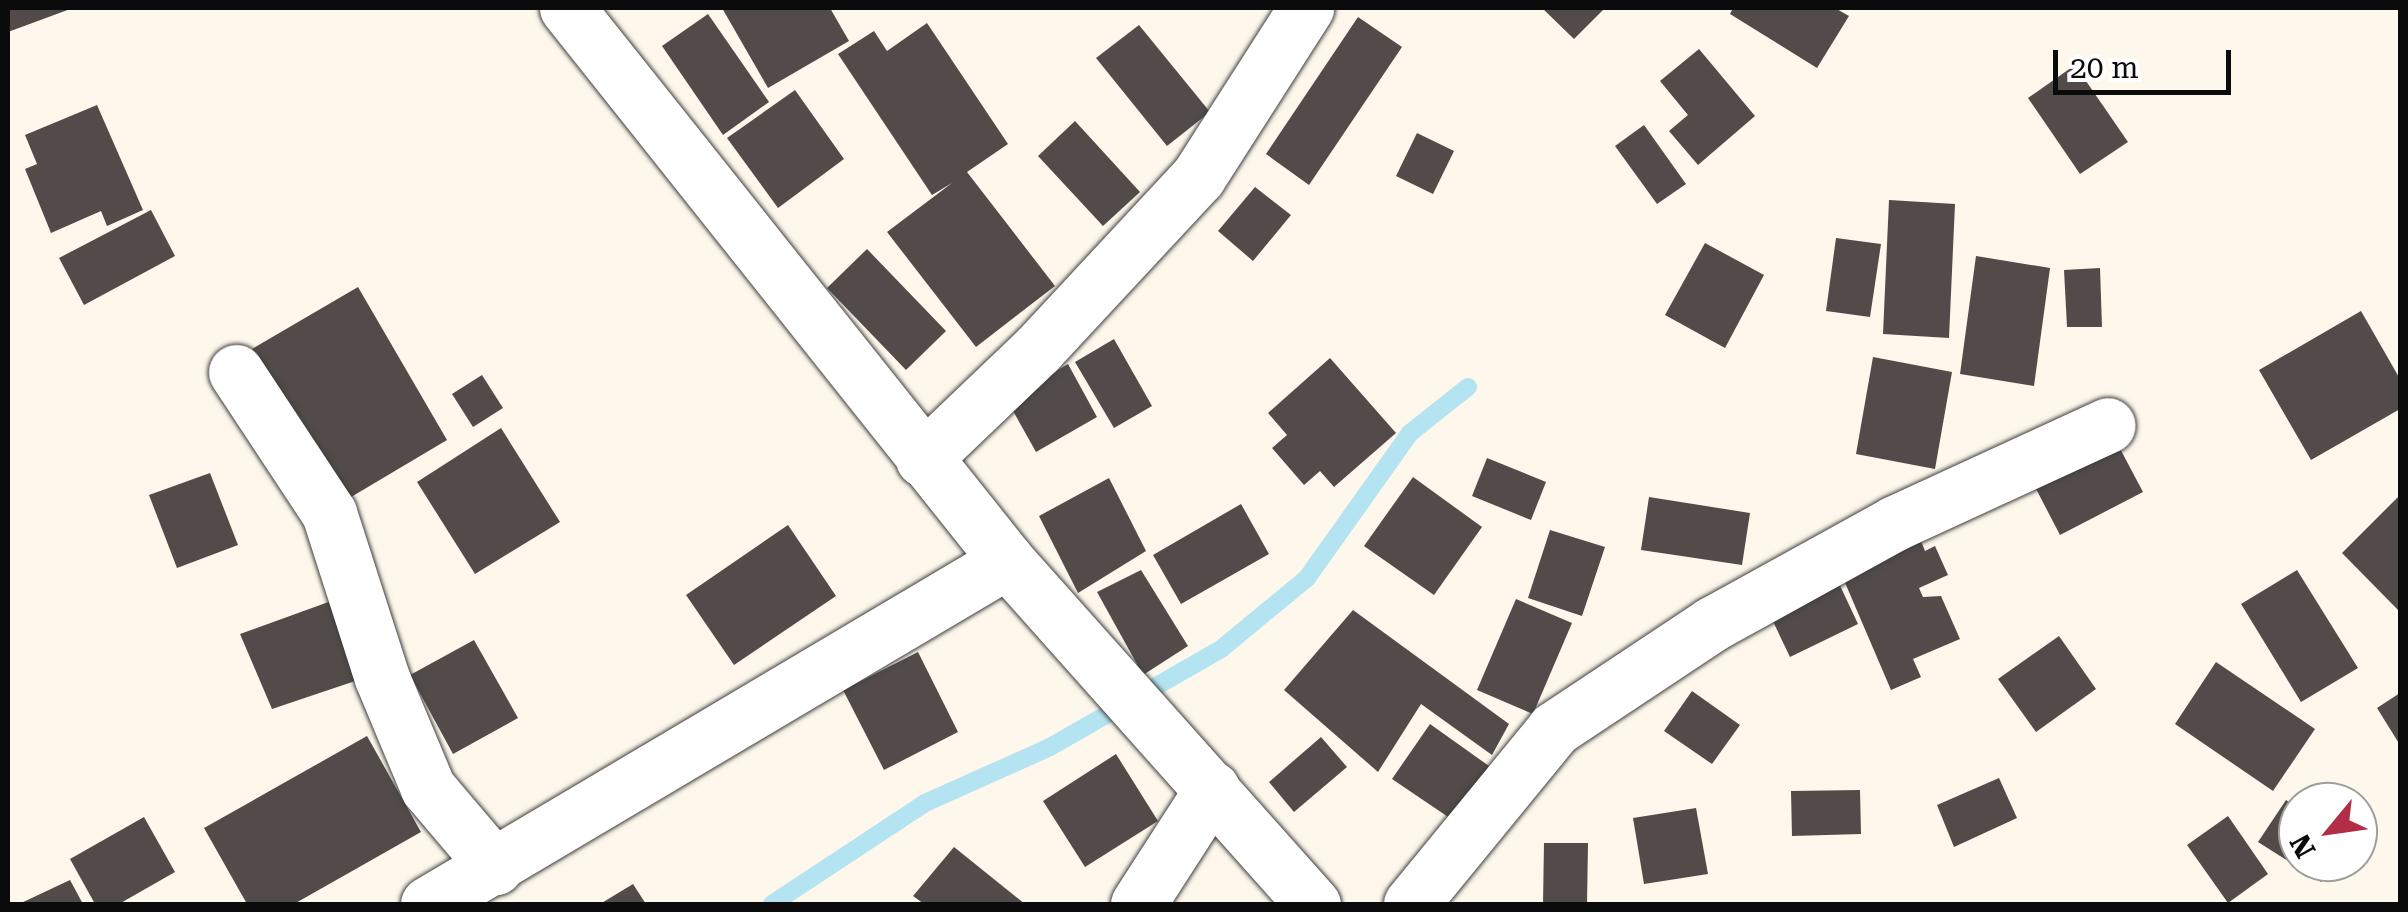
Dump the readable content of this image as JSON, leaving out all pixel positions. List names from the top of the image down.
{
  "scale_bar": "20 m",
  "north": "bottom left"
}
